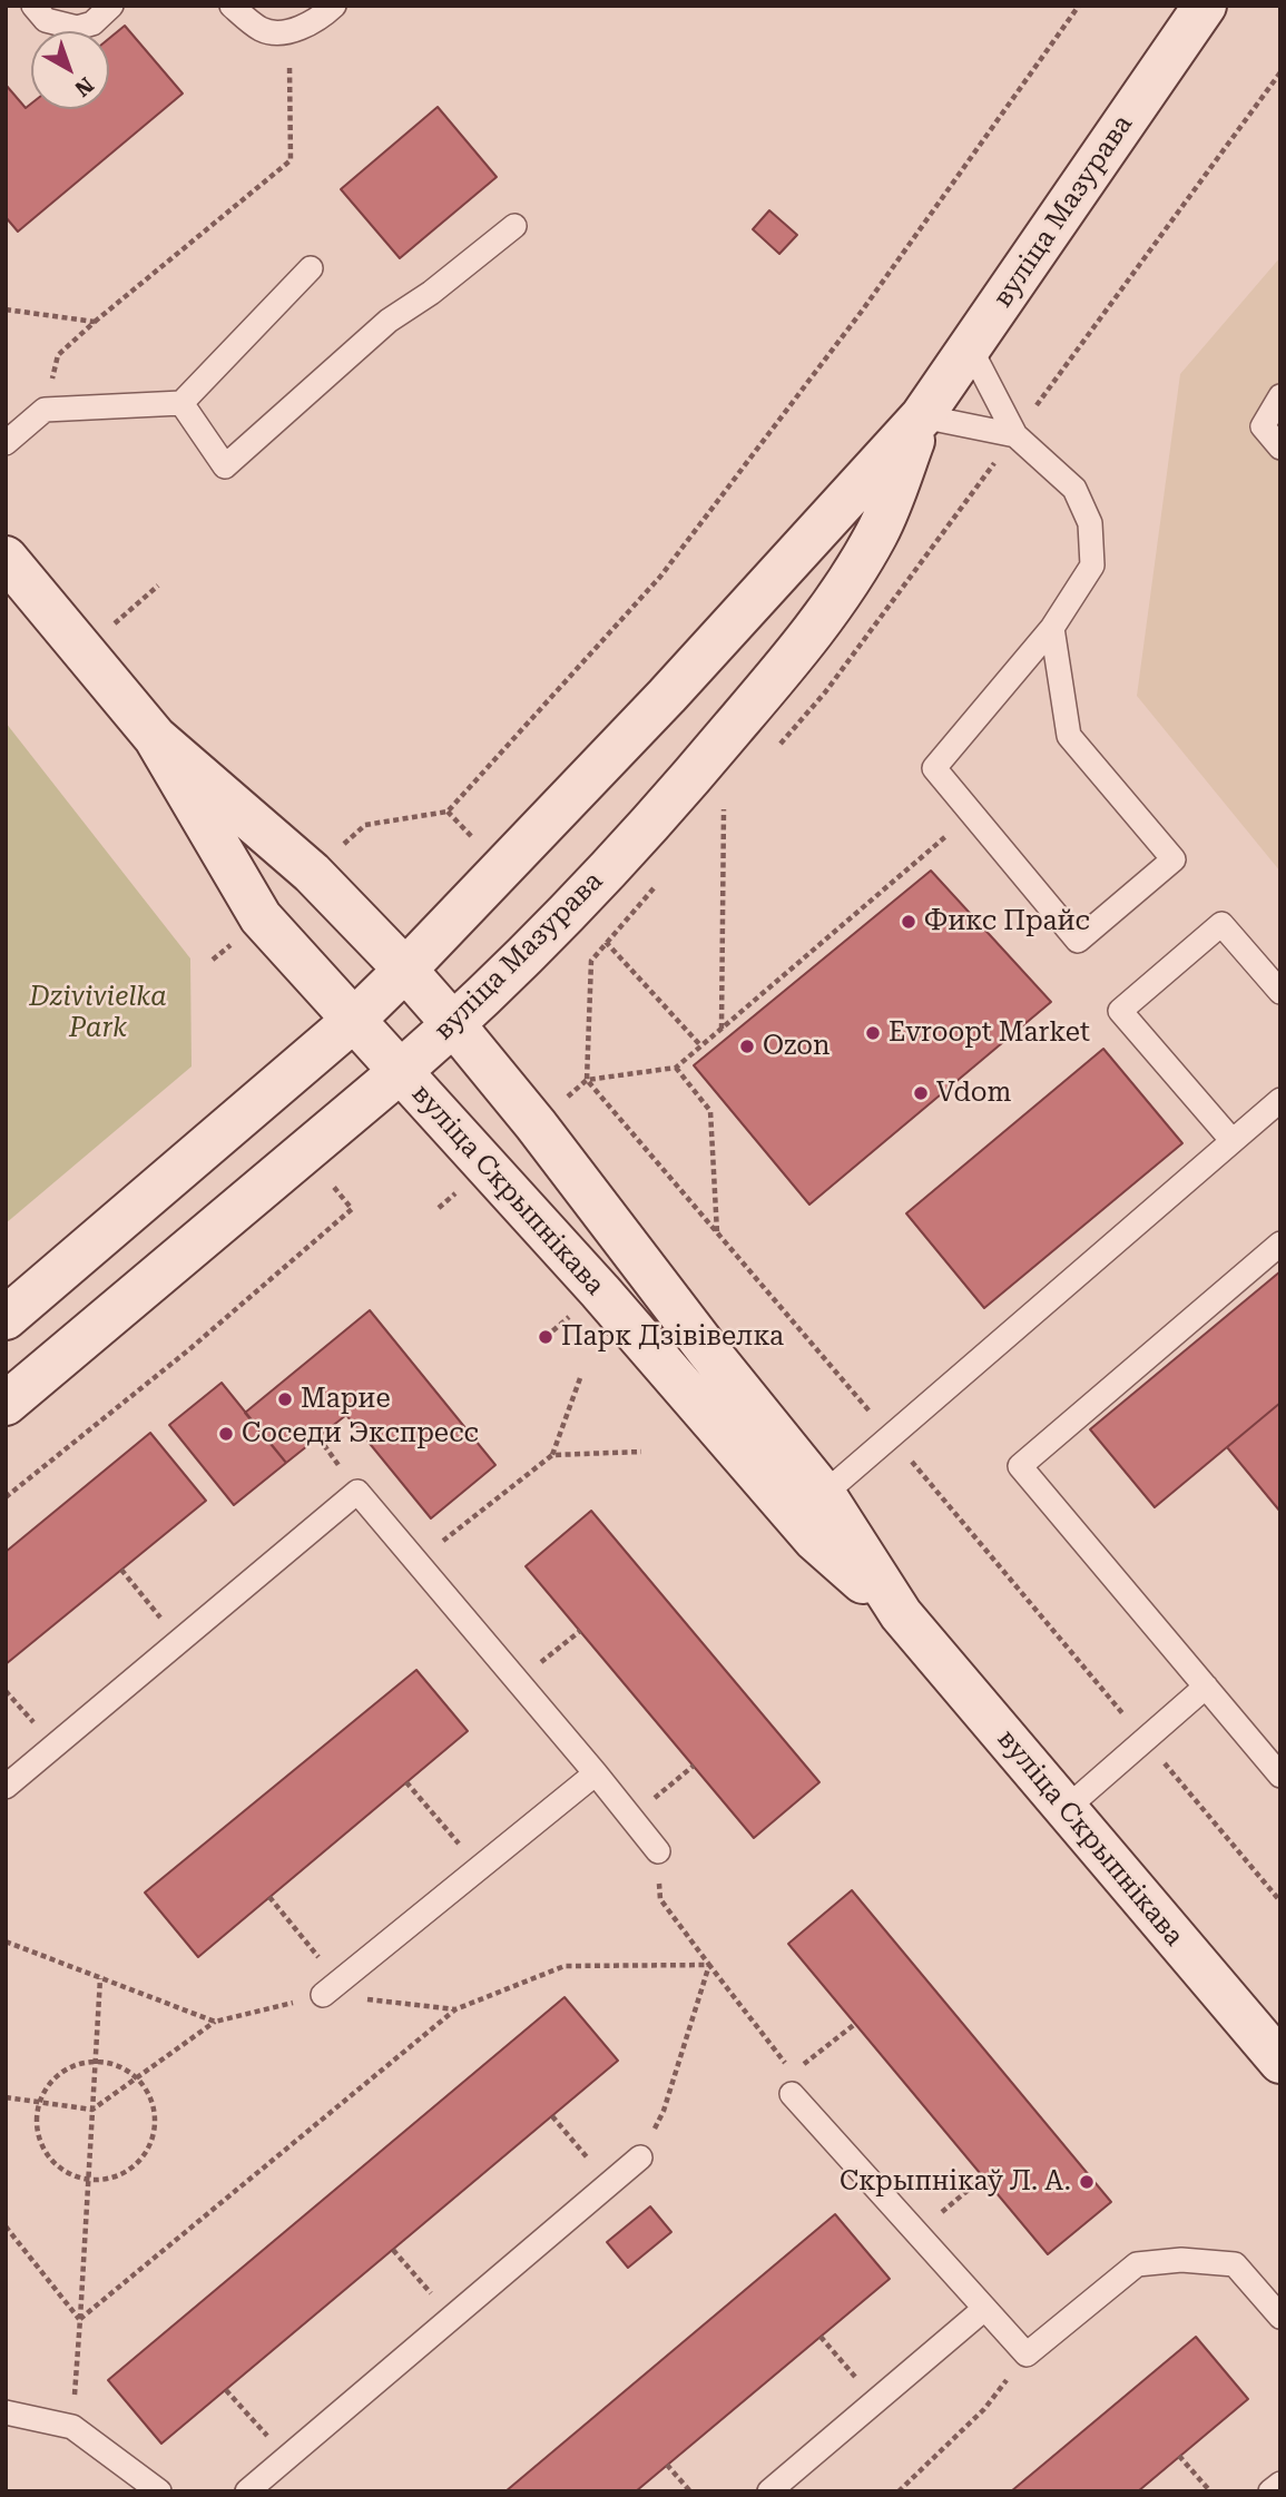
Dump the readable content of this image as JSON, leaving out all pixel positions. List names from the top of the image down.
{
  "streets": {
    "main road": ["вуліца Мазурава", "вуліца Скрыпнікава"]
  },
  "crossings": [
    ["вуліца Мазурава", "вуліца Скрыпнікава"]
  ],
  "parks": ["Dzivivielka Park"],
  "places": [
    "Фикс Прайс",
    "Evroopt Market",
    "Ozon",
    "Vdom",
    "Парк Дзівівелка",
    "Марие",
    "Соседи Экспресс",
    "Скрыпнікаў Л. А."
  ],
  "north": "bottom right"
}
